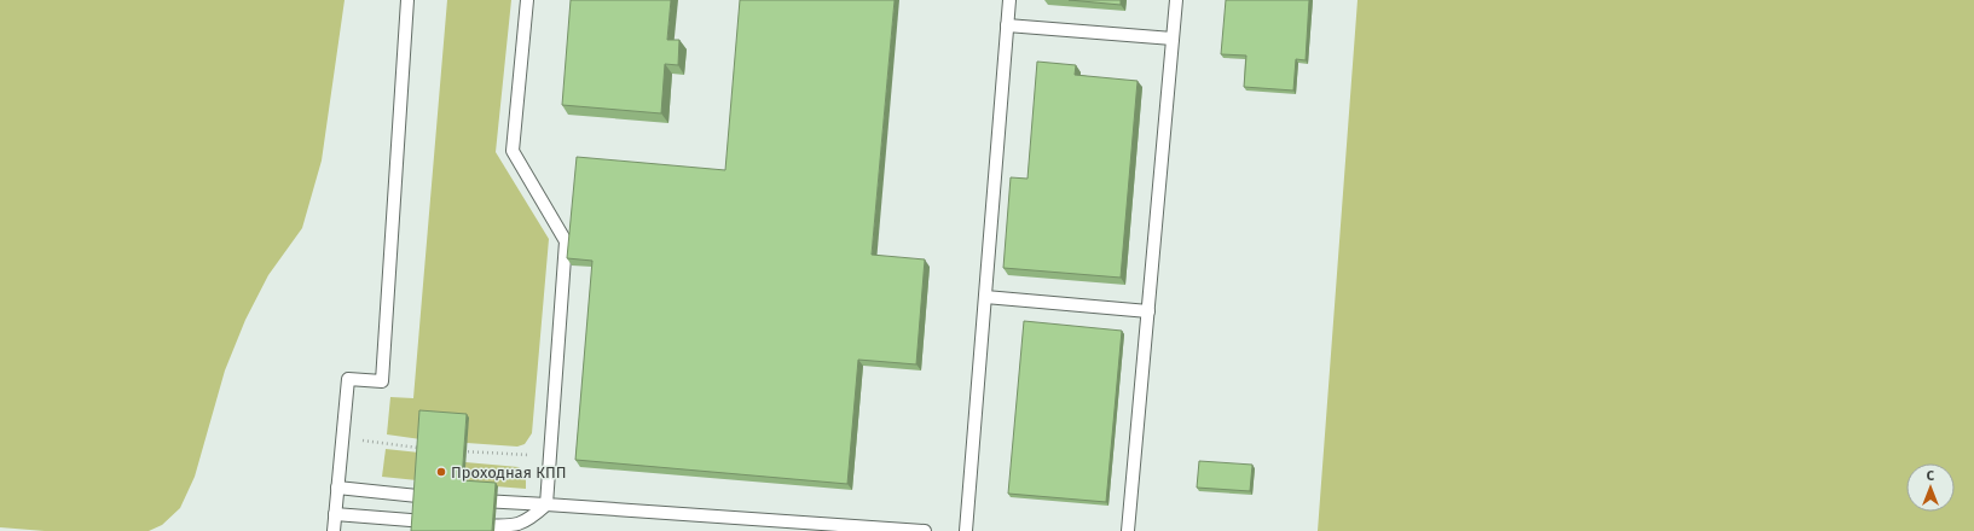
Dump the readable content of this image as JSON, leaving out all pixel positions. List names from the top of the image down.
{
  "places": ["Проходная КПП"],
  "north": "top"
}
